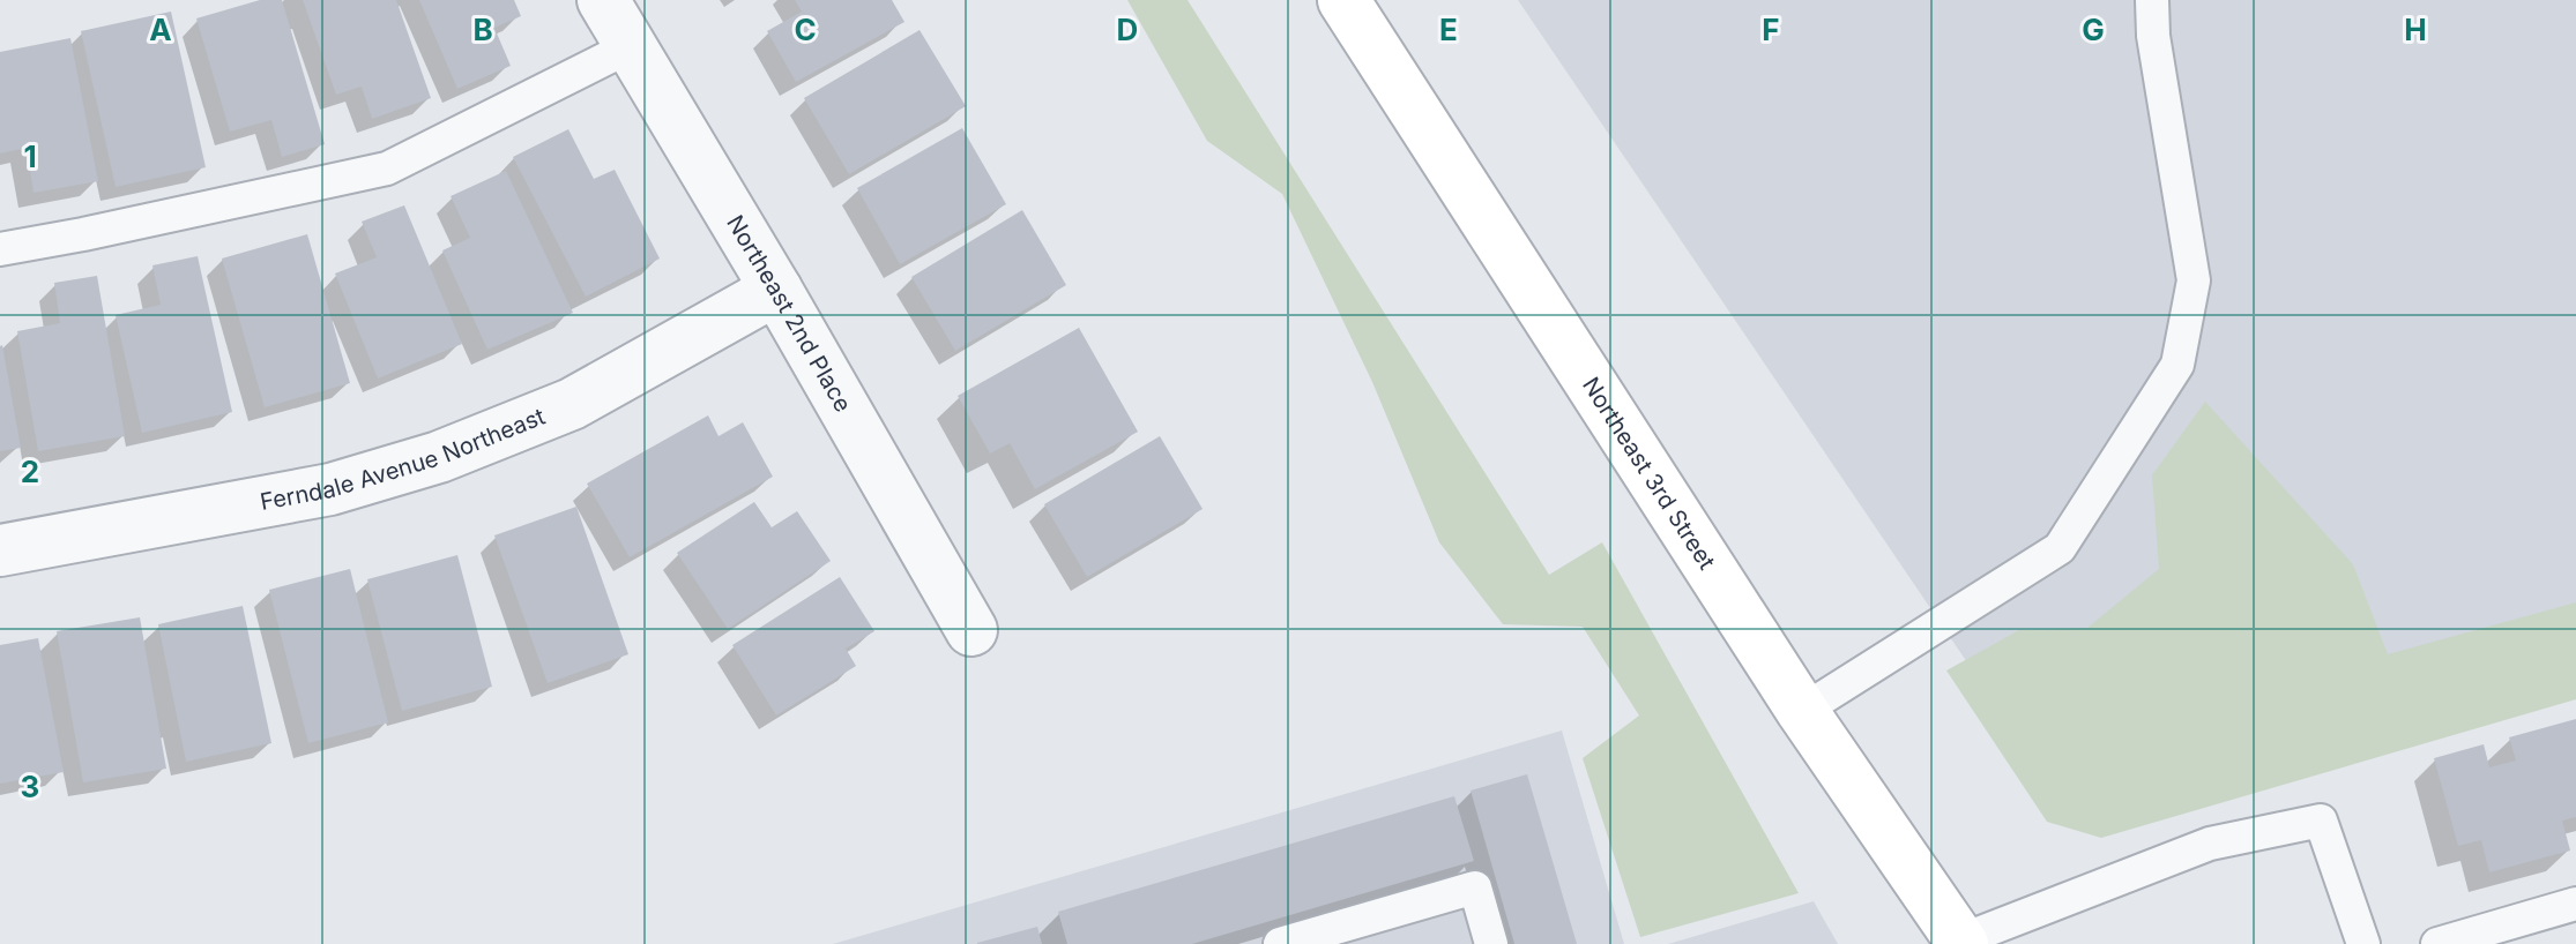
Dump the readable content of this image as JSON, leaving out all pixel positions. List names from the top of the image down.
{
  "streets": {
    "main road": ["Northeast 3rd Street"],
    "street": ["Northeast 2nd Place", "Ferndale Avenue Northeast"]
  },
  "crossings": [
    ["Northeast 2nd Place", "Ferndale Avenue Northeast"]
  ],
  "grid": {
    "columns": [
      "A",
      "B",
      "C",
      "D",
      "E",
      "F",
      "G",
      "H"
    ],
    "rows": ["1", "2", "3"]
  }
}
